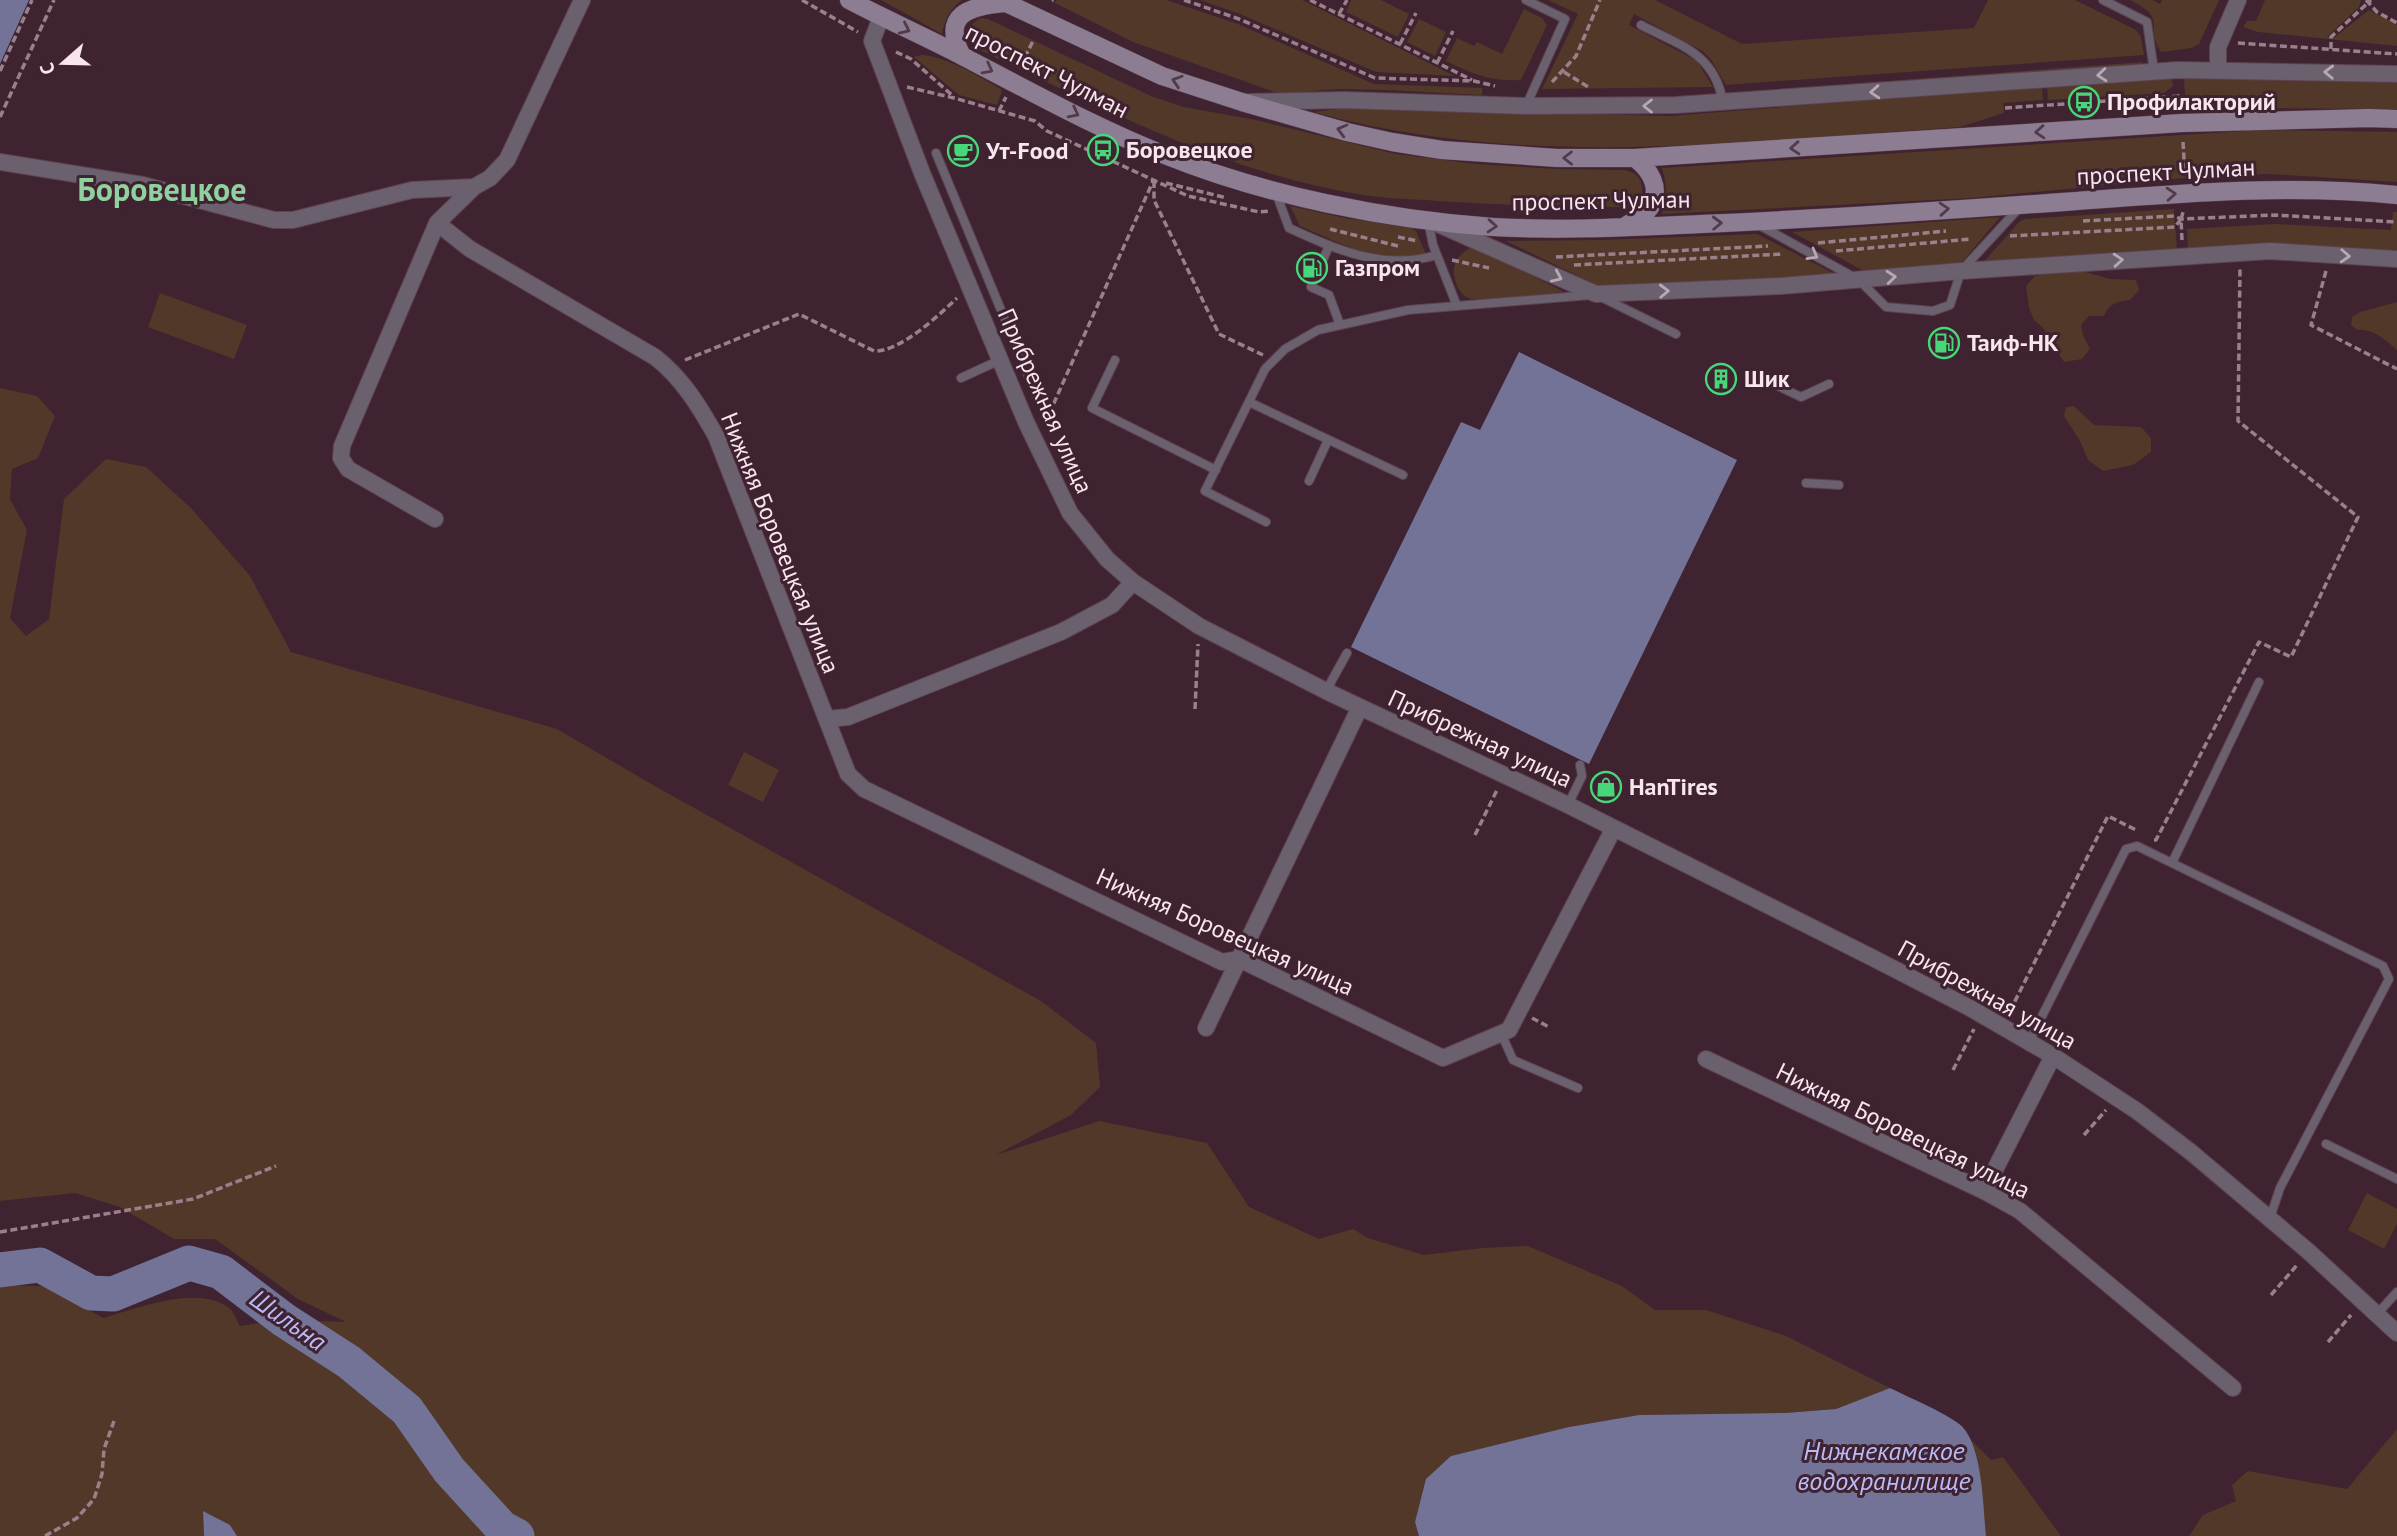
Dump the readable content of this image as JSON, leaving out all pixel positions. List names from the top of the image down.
{
  "streets": {
    "main road": ["проспект Чулман"],
    "street": ["Прибрежная улица", "Нижняя Боровецкая улица"]
  },
  "crossings": [
    ["проспект Чулман", "Прибрежная улица"]
  ],
  "districts": ["Боровецкое"],
  "water": ["Шильна", "Нижнекамское водохранилище"],
  "places": {
    "bus stop": ["Профилакторий", "Боровецкое"],
    "cafe": ["Ут-Food"],
    "fuel station": ["Газпром", "Таиф-НК"],
    "building": ["Шик"],
    "shop": ["HanTires"]
  },
  "north": "left"
}
